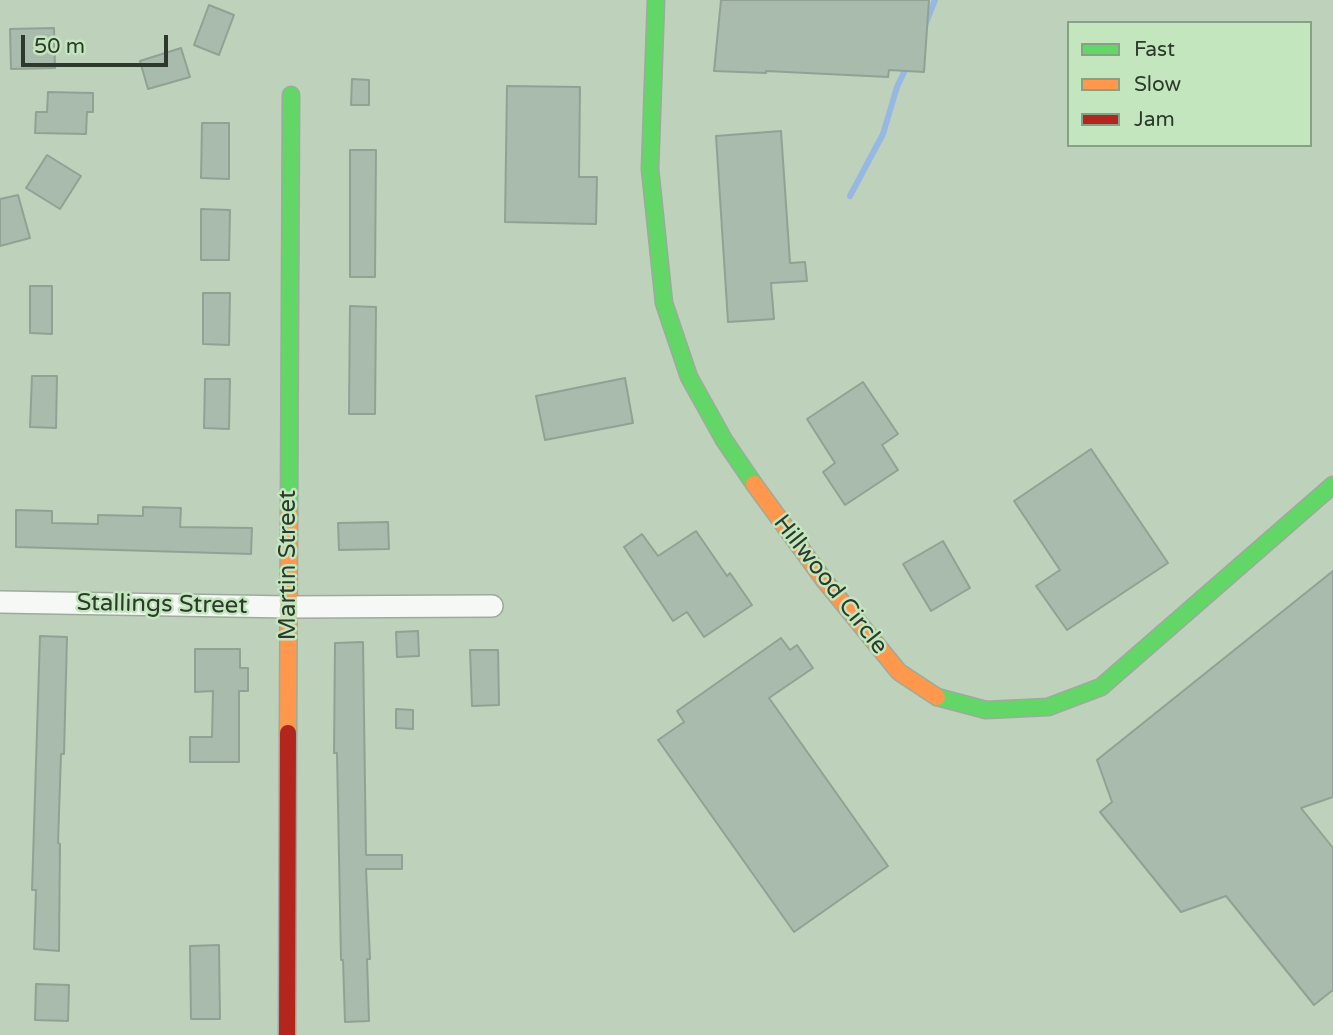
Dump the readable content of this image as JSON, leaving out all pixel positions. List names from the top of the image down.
{
  "streets": {
    "street": ["Martin Street", "Hillwood Circle", "Stallings Street"]
  },
  "crossings": [
    ["Martin Street", "Stallings Street"]
  ],
  "legend": ["Fast", "Slow", "Jam"],
  "scale_bar": "50 m"
}
